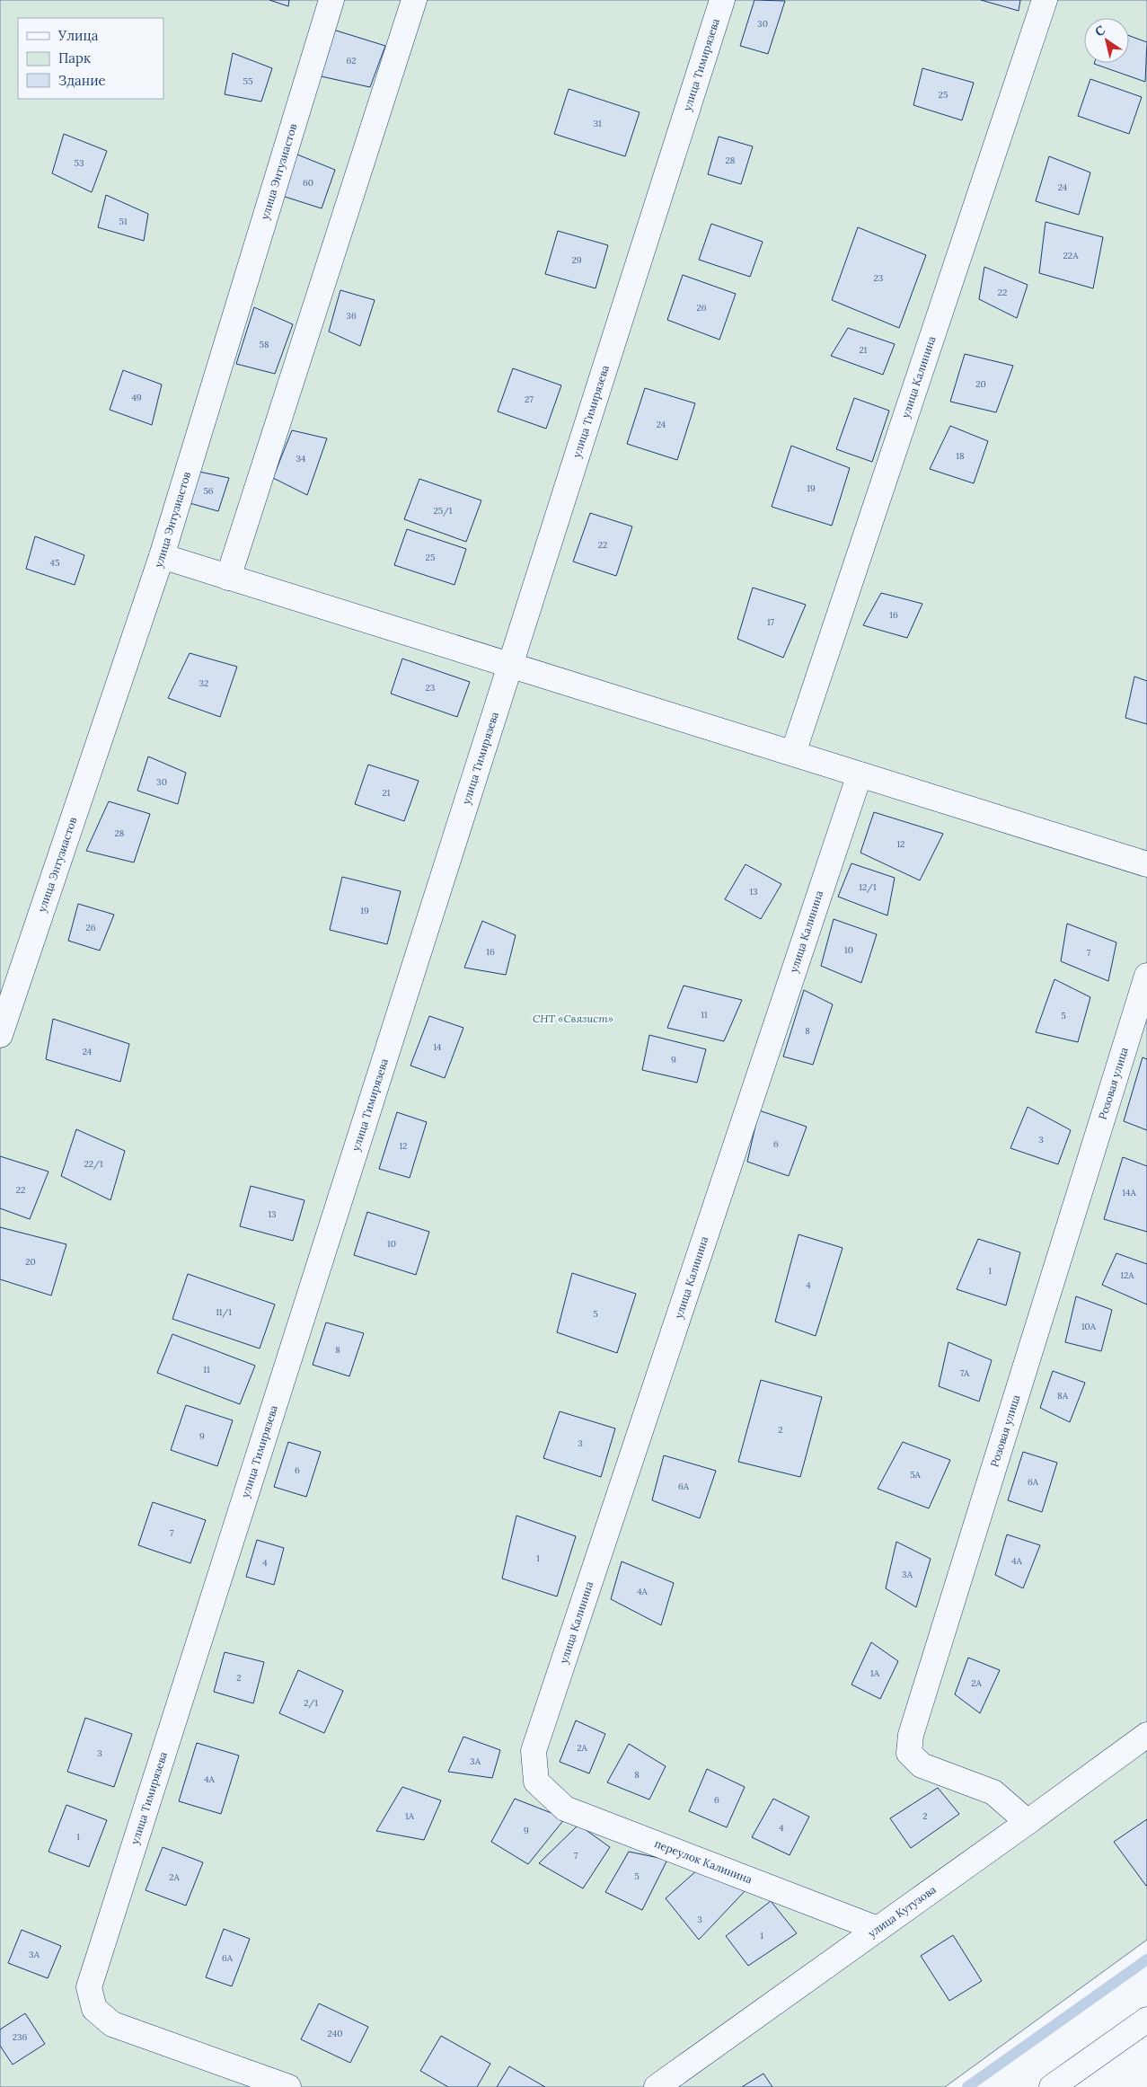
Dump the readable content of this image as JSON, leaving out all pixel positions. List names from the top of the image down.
{
  "streets": {
    "street": [
      "улица Тимирязева",
      "улица Энтузиастов",
      "улица Калинина",
      "Розовая улица",
      "переулок Калинина",
      "улица Кутузова"
    ]
  },
  "crossings": [
    ["улица Калинина", "переулок Калинина"],
    ["Розовая улица", "улица Кутузова"],
    ["переулок Калинина", "улица Кутузова"]
  ],
  "parks": ["СНТ «Связист»"],
  "house_numbers": [
    "30",
    "62",
    "55",
    "25",
    "31",
    "28",
    "53",
    "60",
    "24",
    "51",
    "22А",
    "29",
    "23",
    "22",
    "26",
    "36",
    "58",
    "21",
    "20",
    "49",
    "27",
    "24",
    "18",
    "34",
    "19",
    "56",
    "25/1",
    "22",
    "25",
    "45",
    "16",
    "17",
    "32",
    "23",
    "30",
    "21",
    "28",
    "12",
    "12/1",
    "13",
    "19",
    "26",
    "10",
    "16",
    "7",
    "11",
    "5",
    "8",
    "14",
    "24",
    "9",
    "3",
    "6",
    "12",
    "22/1",
    "22",
    "14А",
    "13",
    "10",
    "20",
    "1",
    "12А",
    "4",
    "11/1",
    "5",
    "10А",
    "8",
    "11",
    "7А",
    "8А",
    "2",
    "9",
    "3",
    "6",
    "5А",
    "6А",
    "6А",
    "7",
    "1",
    "4А",
    "4",
    "3А",
    "4А",
    "1А",
    "2",
    "2А",
    "2/1",
    "2А",
    "3",
    "3А",
    "8",
    "4А",
    "6",
    "1А",
    "2",
    "4",
    "9",
    "1",
    "7",
    "5",
    "2А",
    "3",
    "1",
    "3А",
    "6А",
    "240",
    "236"
  ],
  "legend": ["Улица", "Парк", "Здание"],
  "north": "top left"
}
